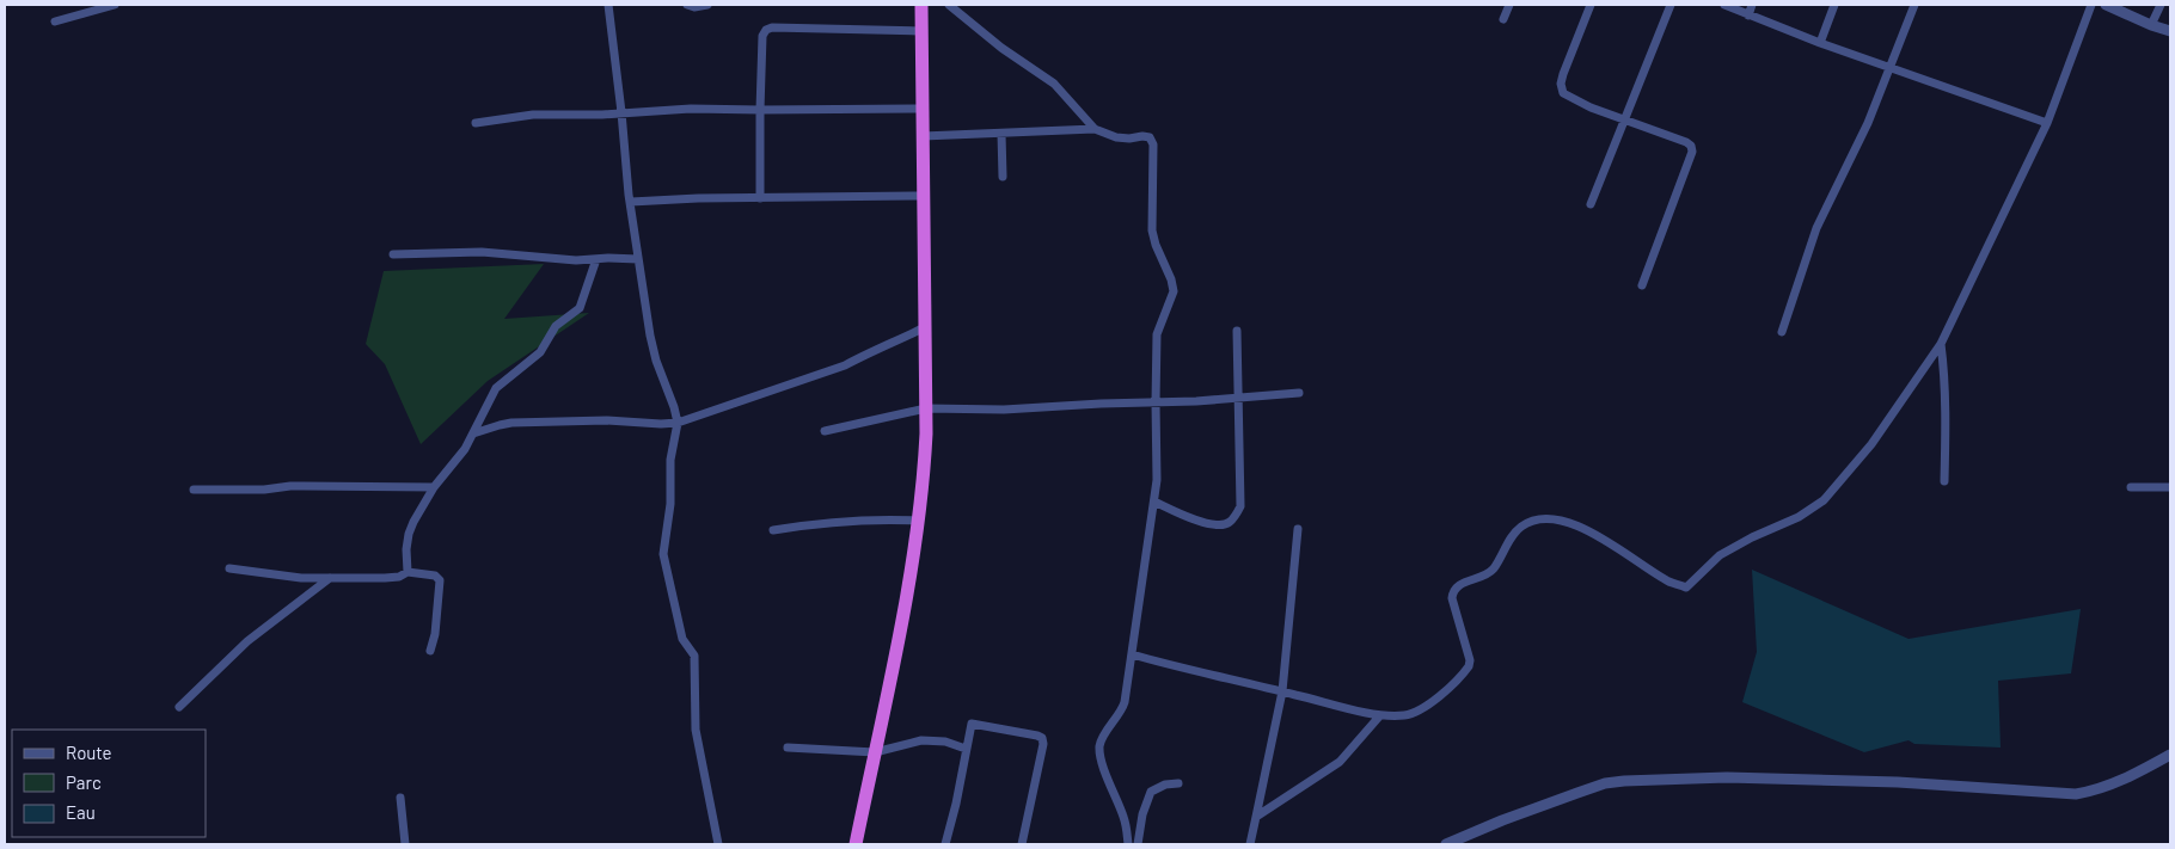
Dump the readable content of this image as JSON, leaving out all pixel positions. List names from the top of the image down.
{
  "legend": ["Route", "Parc", "Eau"]
}
